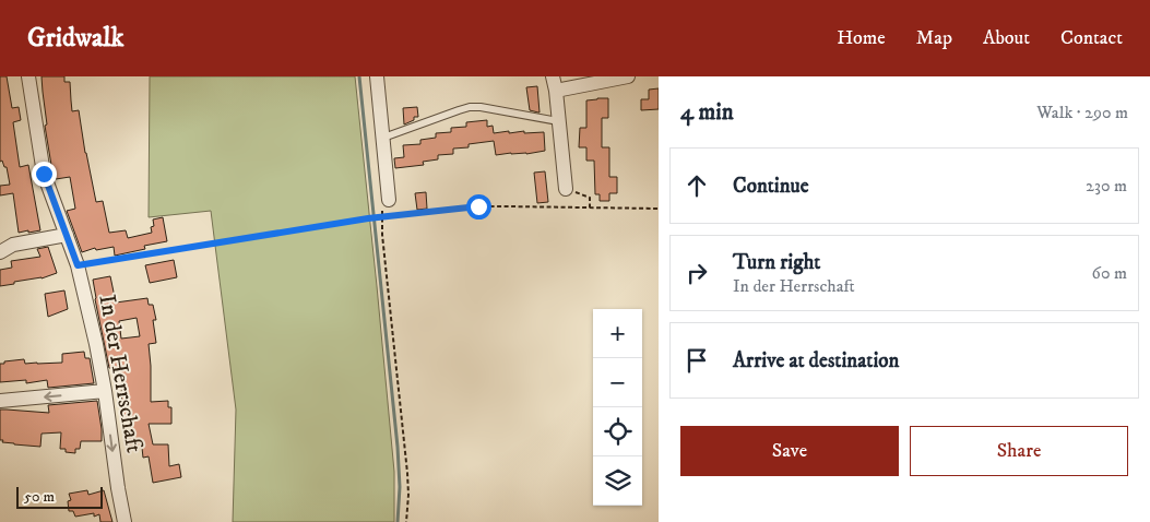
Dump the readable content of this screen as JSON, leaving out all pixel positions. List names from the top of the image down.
{
  "streets": {
    "street": ["In der Herrschaft"]
  },
  "scale_bar": "50 m",
  "page": {
    "header": "Gridwalk",
    "nav": [
      "Home",
      "Map",
      "About",
      "Contact"
    ],
    "heading": ["4 min", "Walk · 290 m"],
    "list": [
      ["Continue", "230 m"],
      ["Turn right", "In der Herrschaft", "60 m"],
      "Arrive at destination"
    ],
    "map_buttons": ["+", "−"],
    "buttons": ["Save", "Share"],
    "scale": "50 m"
  }
}
